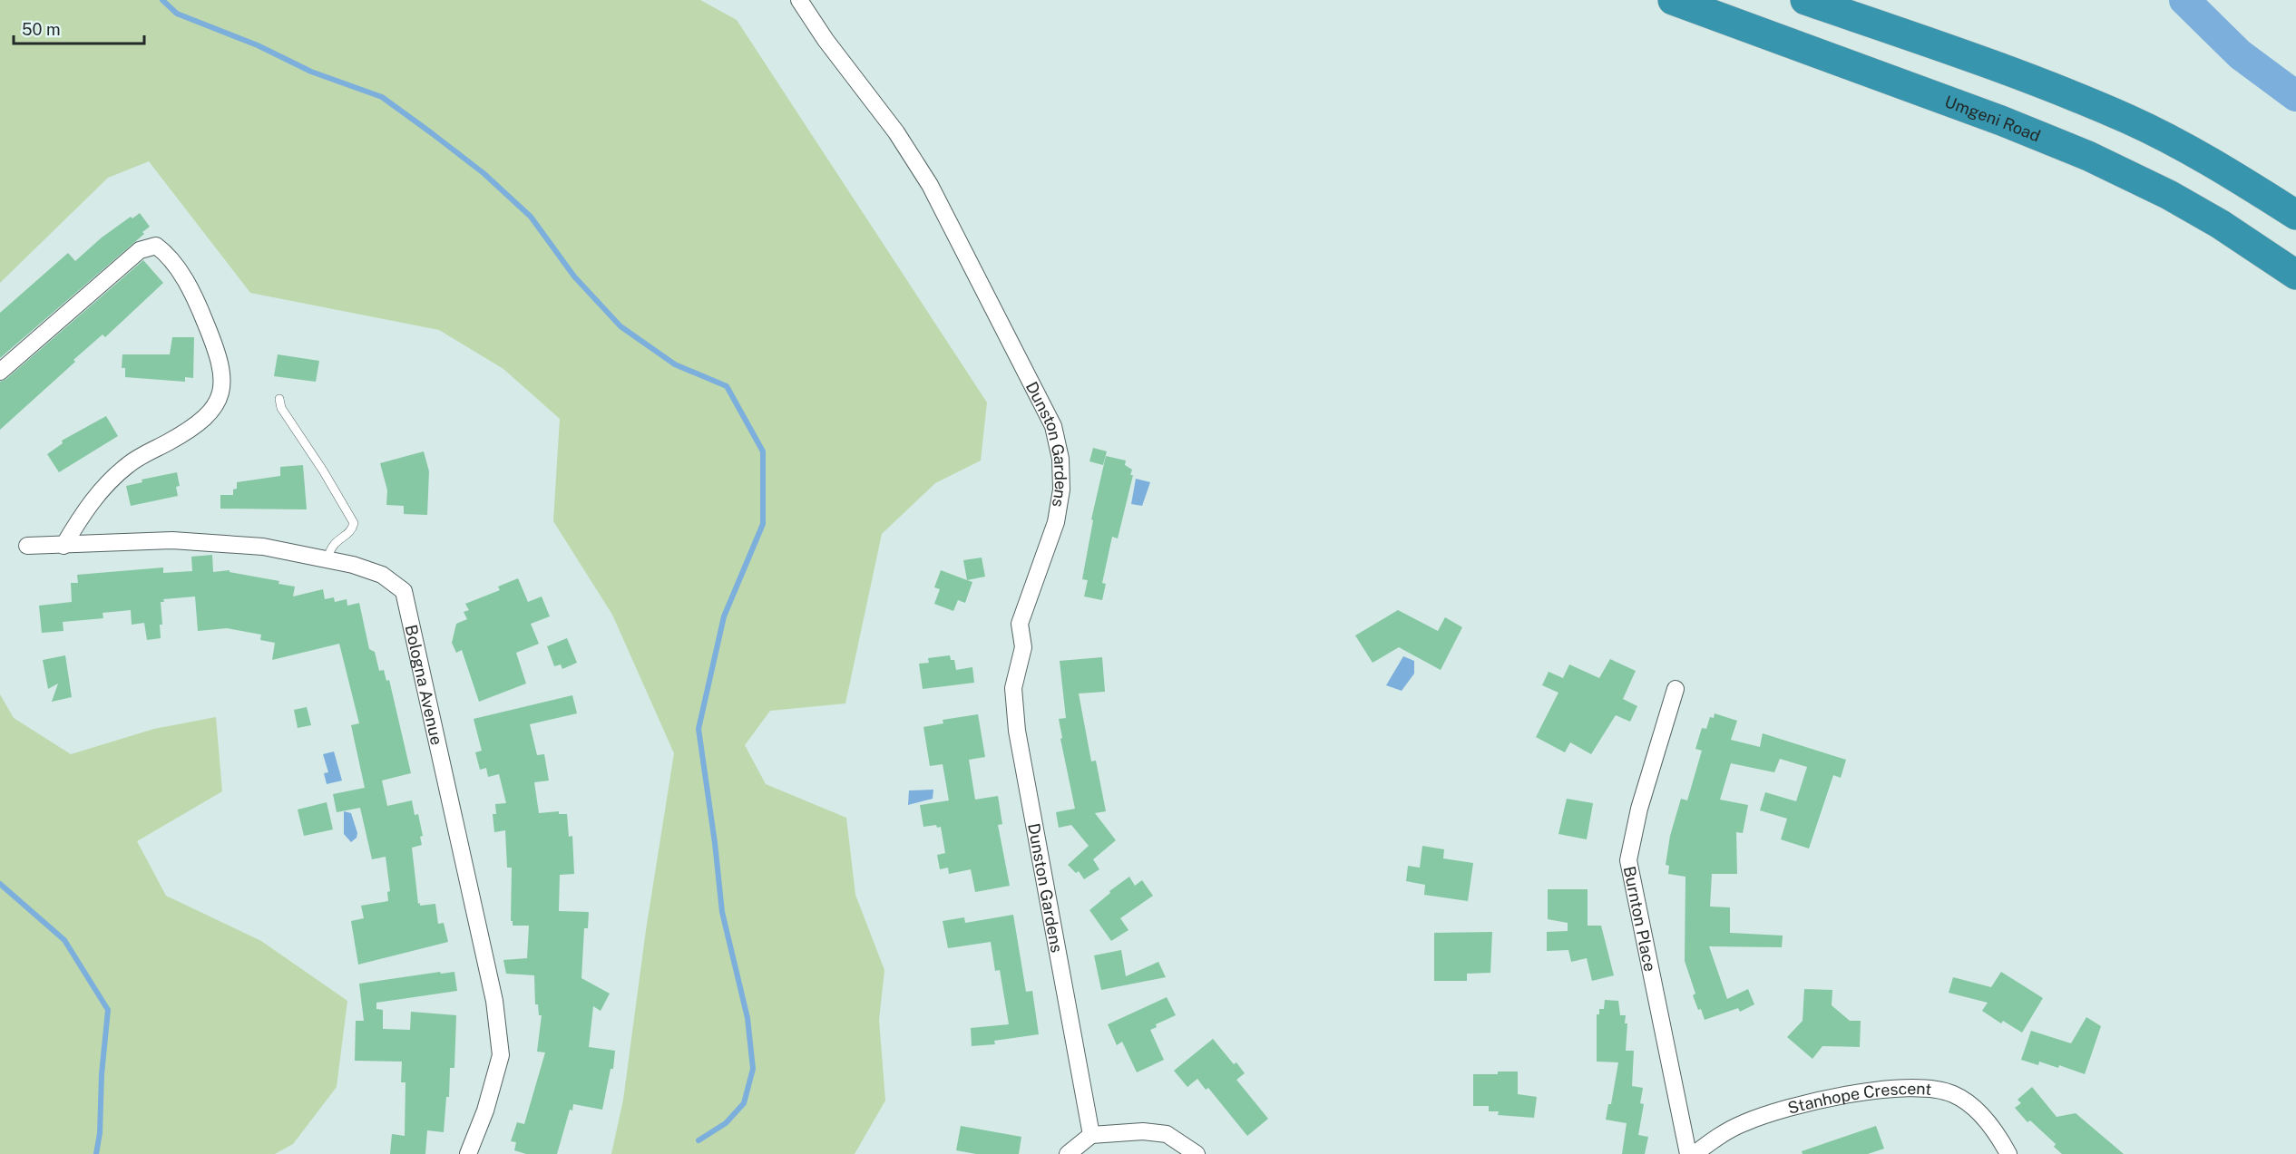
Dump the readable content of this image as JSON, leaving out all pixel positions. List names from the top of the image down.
{
  "streets": {
    "highway": ["Umgeni Road"],
    "street": [
      "Dunston Gardens",
      "Bologna Avenue",
      "Burnton Place",
      "Stanhope Crescent"
    ]
  },
  "scale_bar": "50 m"
}
